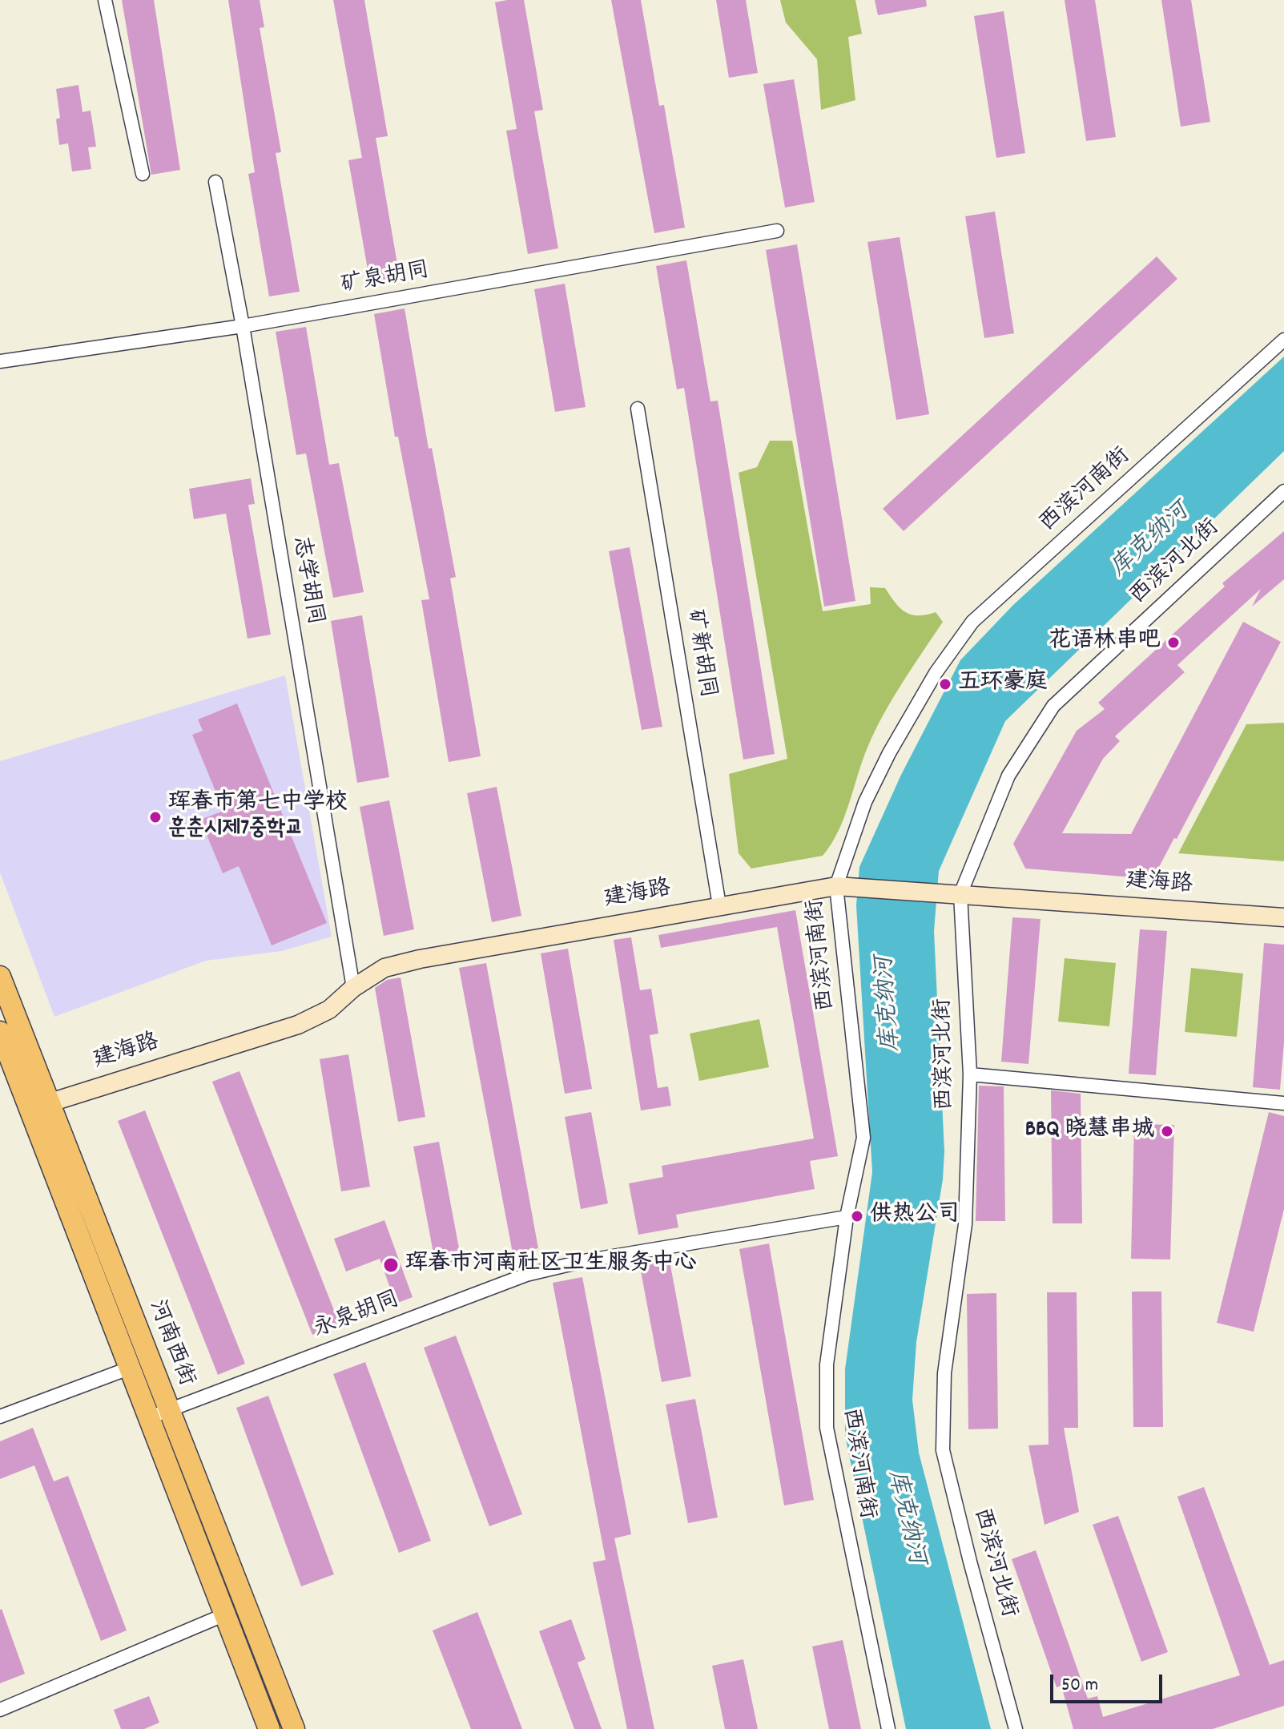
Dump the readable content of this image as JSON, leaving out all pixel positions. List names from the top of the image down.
{
  "streets": {
    "main road": ["河南西街"],
    "street": [
      "矿泉胡同",
      "西滨河南街",
      "西滨河北街",
      "志学胡同",
      "矿新胡同",
      "建海路",
      "永泉胡同"
    ]
  },
  "crossings": [
    ["矿泉胡同", "志学胡同"],
    ["西滨河南街", "建海路"],
    ["西滨河南街", "永泉胡同"],
    ["西滨河北街", "建海路"],
    ["志学胡同", "建海路"],
    ["矿新胡同", "建海路"],
    ["建海路", "河南西街"],
    ["永泉胡同", "河南西街"]
  ],
  "water": ["库克纳河"],
  "places": [
    "花语林串吧",
    "五环豪庭",
    "珲春市第七中学校 훈춘시제7중학교",
    "BBQ 晓慧串城",
    "供热公司",
    "珲春市河南社区卫生服务中心"
  ],
  "scale_bar": "50 m"
}
